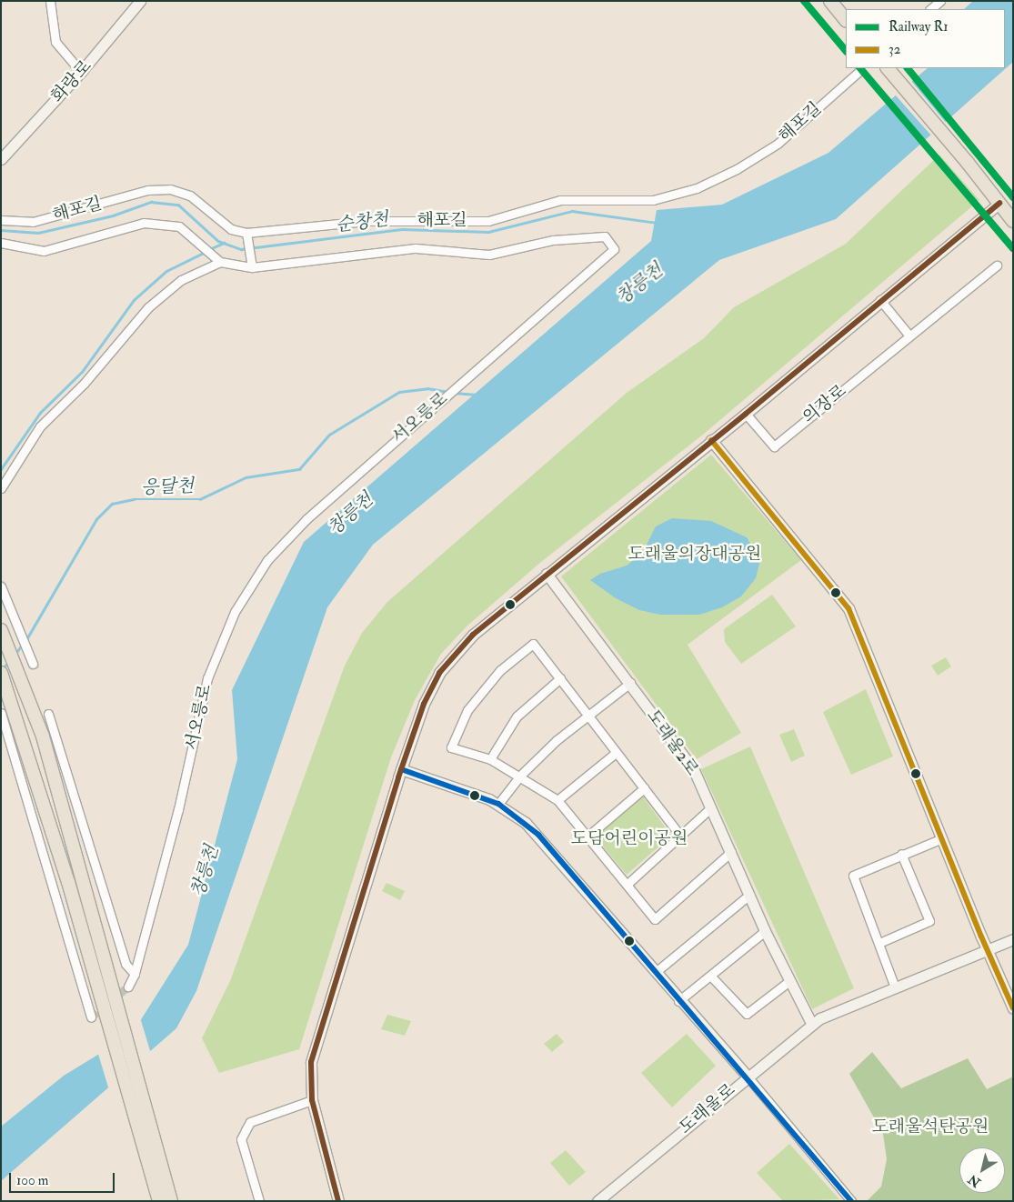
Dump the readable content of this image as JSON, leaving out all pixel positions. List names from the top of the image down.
{
  "streets": {
    "street": [
      "화랑로",
      "해포길",
      "의장로",
      "서오릉로",
      "도래울2로",
      "도래울로"
    ]
  },
  "crossings": [
    ["도래울2로", "도래울로"]
  ],
  "water": ["순창천", "창릉천", "응달천"],
  "parks": ["도래울의장대공원", "도담어린이공원", "도래울석탄공원"],
  "lines": ["rail line R1", "transit line 32"],
  "legend": ["Railway R1", "32"],
  "scale_bar": "100 m",
  "north": "bottom left"
}
